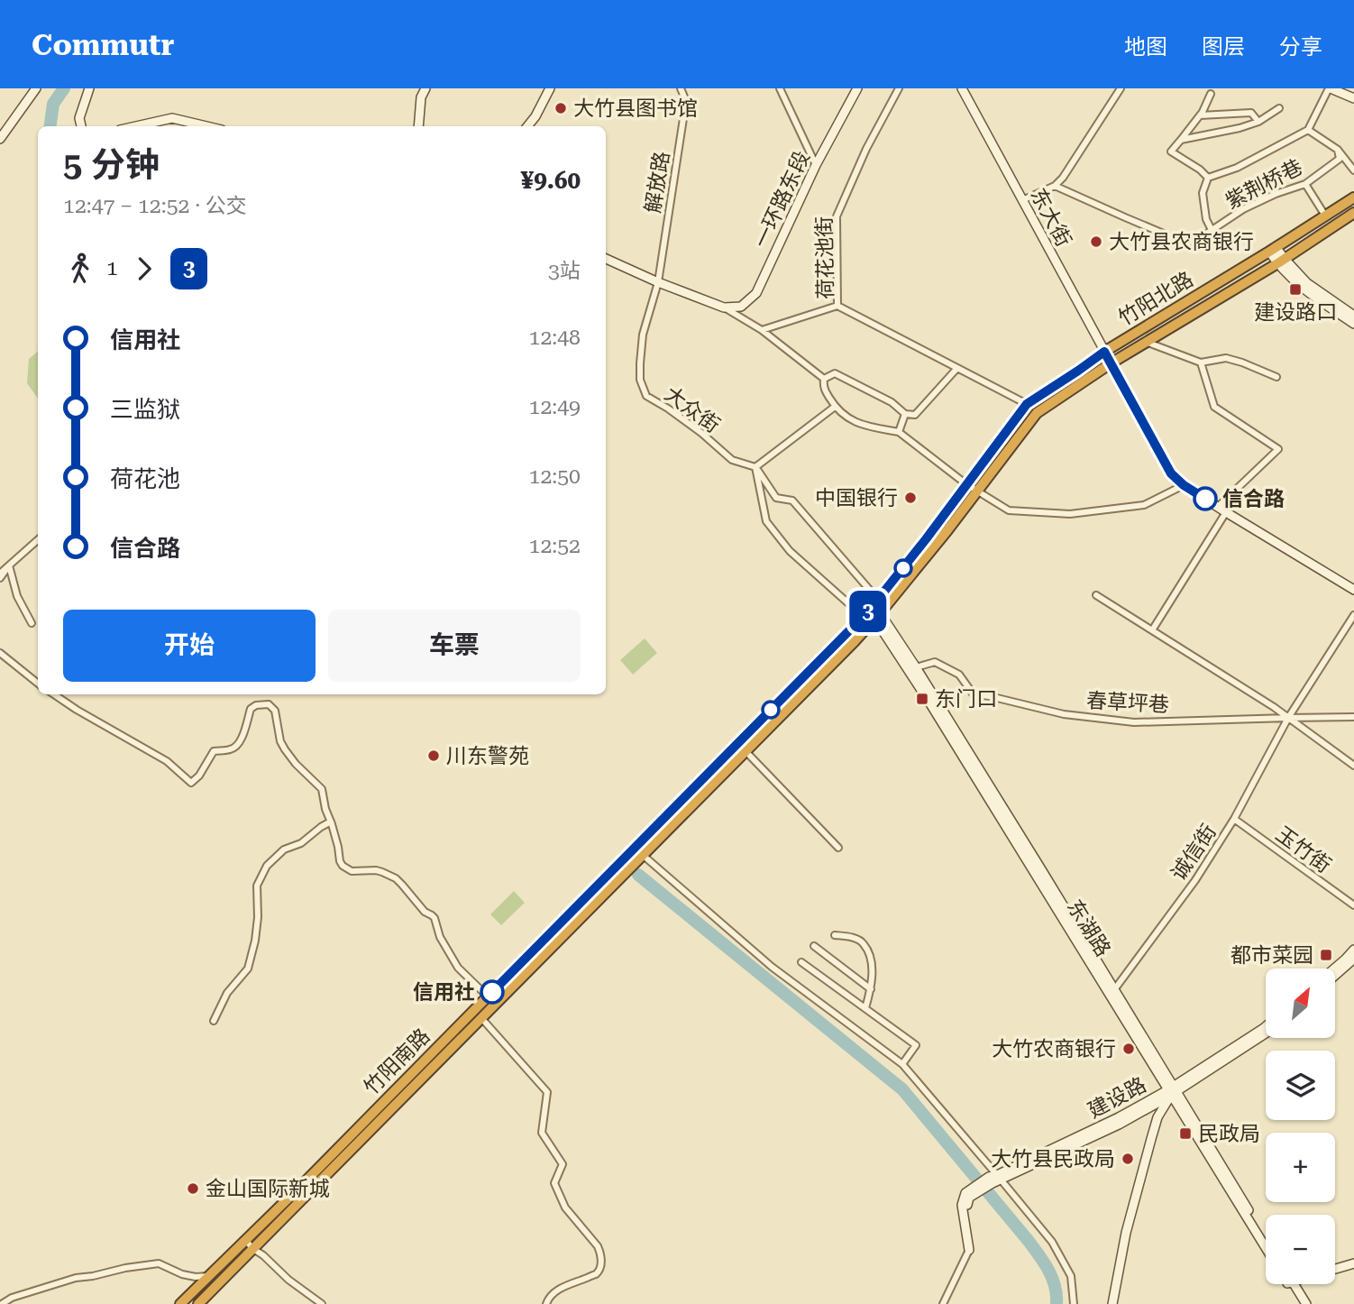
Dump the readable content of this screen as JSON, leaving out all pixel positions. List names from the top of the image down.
{
  "streets": {
    "highway": ["竹阳北路", "竹阳南路"],
    "street": [
      "解放路",
      "紫荆桥巷",
      "一环路东段",
      "东大街",
      "荷花池街",
      "大众街",
      "春草坪巷",
      "玉竹街",
      "诚信街",
      "东湖路",
      "建设路"
    ]
  },
  "crossings": [
    ["解放路", "大众街"],
    ["东大街", "竹阳北路"],
    ["东大街", "竹阳南路"],
    ["荷花池街", "竹阳南路"],
    ["竹阳北路", "竹阳南路"],
    ["春草坪巷", "诚信街"],
    ["春草坪巷", "东湖路"],
    ["玉竹街", "诚信街"],
    ["诚信街", "东湖路"],
    ["东湖路", "竹阳南路"],
    ["东湖路", "建设路"]
  ],
  "places": {
    "other": [
      "大竹县图书馆",
      "大竹县农商银行",
      "中国银行",
      "信合路",
      "川东警苑",
      "信用社",
      "大竹农商银行",
      "大竹县民政局",
      "金山国际新城"
    ],
    "transit": [
      "建设路口",
      "东门口",
      "都市菜园",
      "民政局"
    ]
  },
  "lines": ["bus line 3"],
  "north": "top right",
  "page": {
    "header": "Commutr",
    "nav": ["地图", "图层", "分享"],
    "on_map": "3",
    "heading": ["5 分钟", "12:47 – 12:52 · 公交", "¥9.60"],
    "legs": ["1", "3", "3站"],
    "list": [
      {
        "name": "信用社",
        "value": "12:48"
      },
      {
        "name": "三监狱",
        "value": "12:49"
      },
      {
        "name": "荷花池",
        "value": "12:50"
      },
      {
        "name": "信合路",
        "value": "12:52"
      }
    ],
    "buttons": ["开始", "车票"],
    "map_buttons": ["+", "−"]
  }
}
